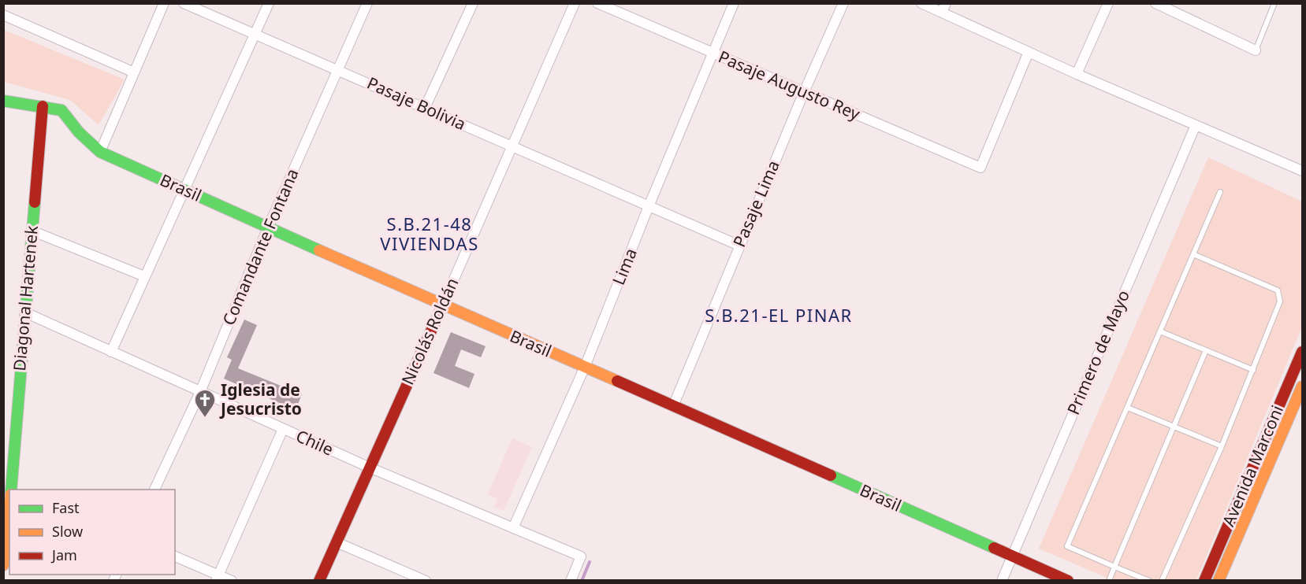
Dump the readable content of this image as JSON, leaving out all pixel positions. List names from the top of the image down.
{
  "streets": {
    "street": [
      "Pasaje Augusto Rey",
      "Pasaje Bolivia",
      "Brasil",
      "Pasaje Lima",
      "Comandante Fontana",
      "Lima",
      "Diagonal Hartenek",
      "Nicolás Roldán",
      "Primero de Mayo",
      "Chile",
      "Avenida Marconi"
    ]
  },
  "crossings": [
    ["Pasaje Augusto Rey", "Pasaje Lima"],
    ["Pasaje Augusto Rey", "Lima"],
    ["Pasaje Bolivia", "Pasaje Lima"],
    ["Pasaje Bolivia", "Comandante Fontana"],
    ["Pasaje Bolivia", "Lima"],
    ["Pasaje Bolivia", "Nicolás Roldán"],
    ["Brasil", "Pasaje Lima"],
    ["Brasil", "Comandante Fontana"],
    ["Brasil", "Lima"],
    ["Brasil", "Diagonal Hartenek"],
    ["Brasil", "Nicolás Roldán"],
    ["Brasil", "Primero de Mayo"],
    ["Comandante Fontana", "Chile"],
    ["Lima", "Chile"],
    ["Diagonal Hartenek", "Chile"],
    ["Nicolás Roldán", "Chile"]
  ],
  "districts": ["S.B.21-48 VIVIENDAS", "S.B.21-EL PINAR"],
  "places": {
    "church": ["Iglesia de Jesucristo"]
  },
  "legend": ["Fast", "Slow", "Jam"]
}
